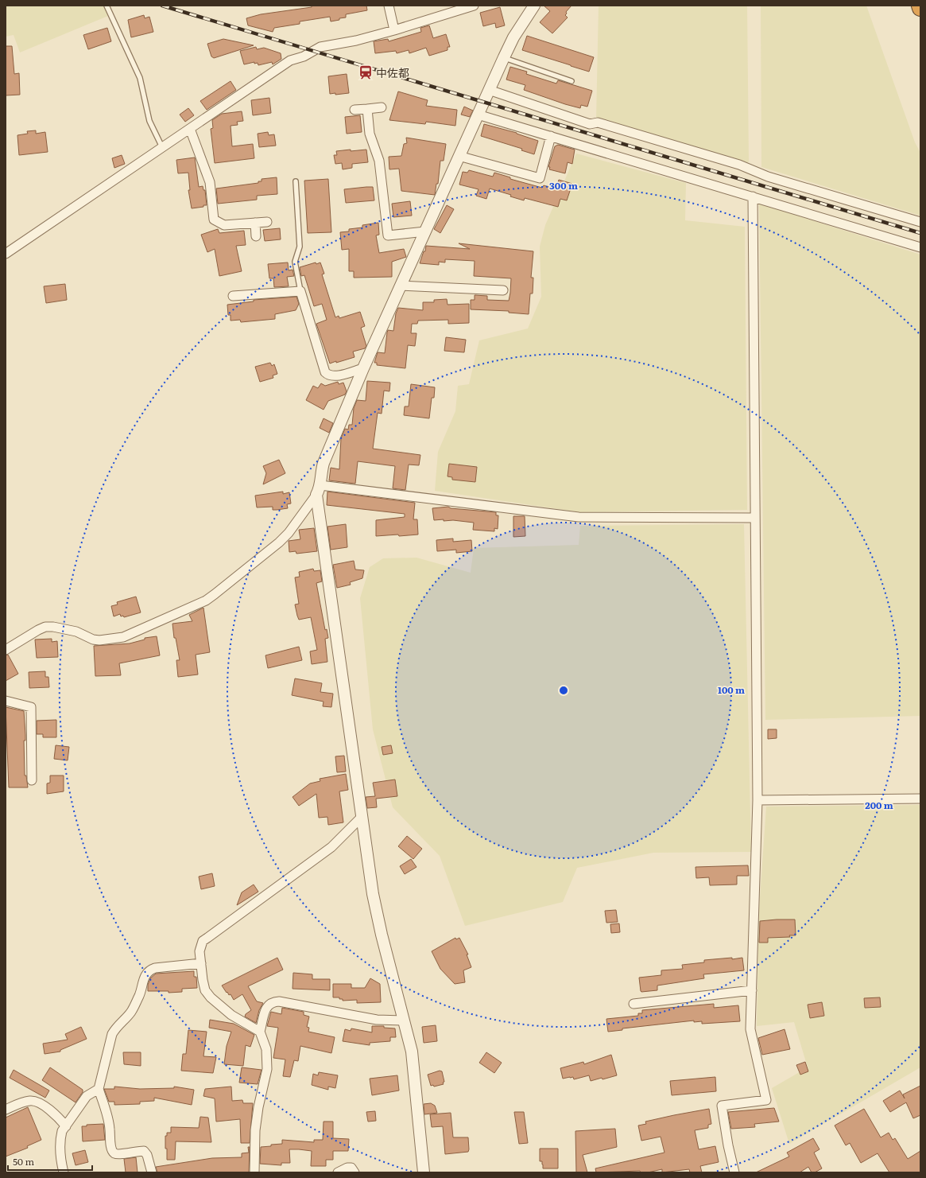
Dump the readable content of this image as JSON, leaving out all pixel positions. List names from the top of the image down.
{
  "places": {
    "station": ["中佐都"]
  },
  "scale_bar": "50 m",
  "rings": ["300 m", "100 m", "200 m"]
}
